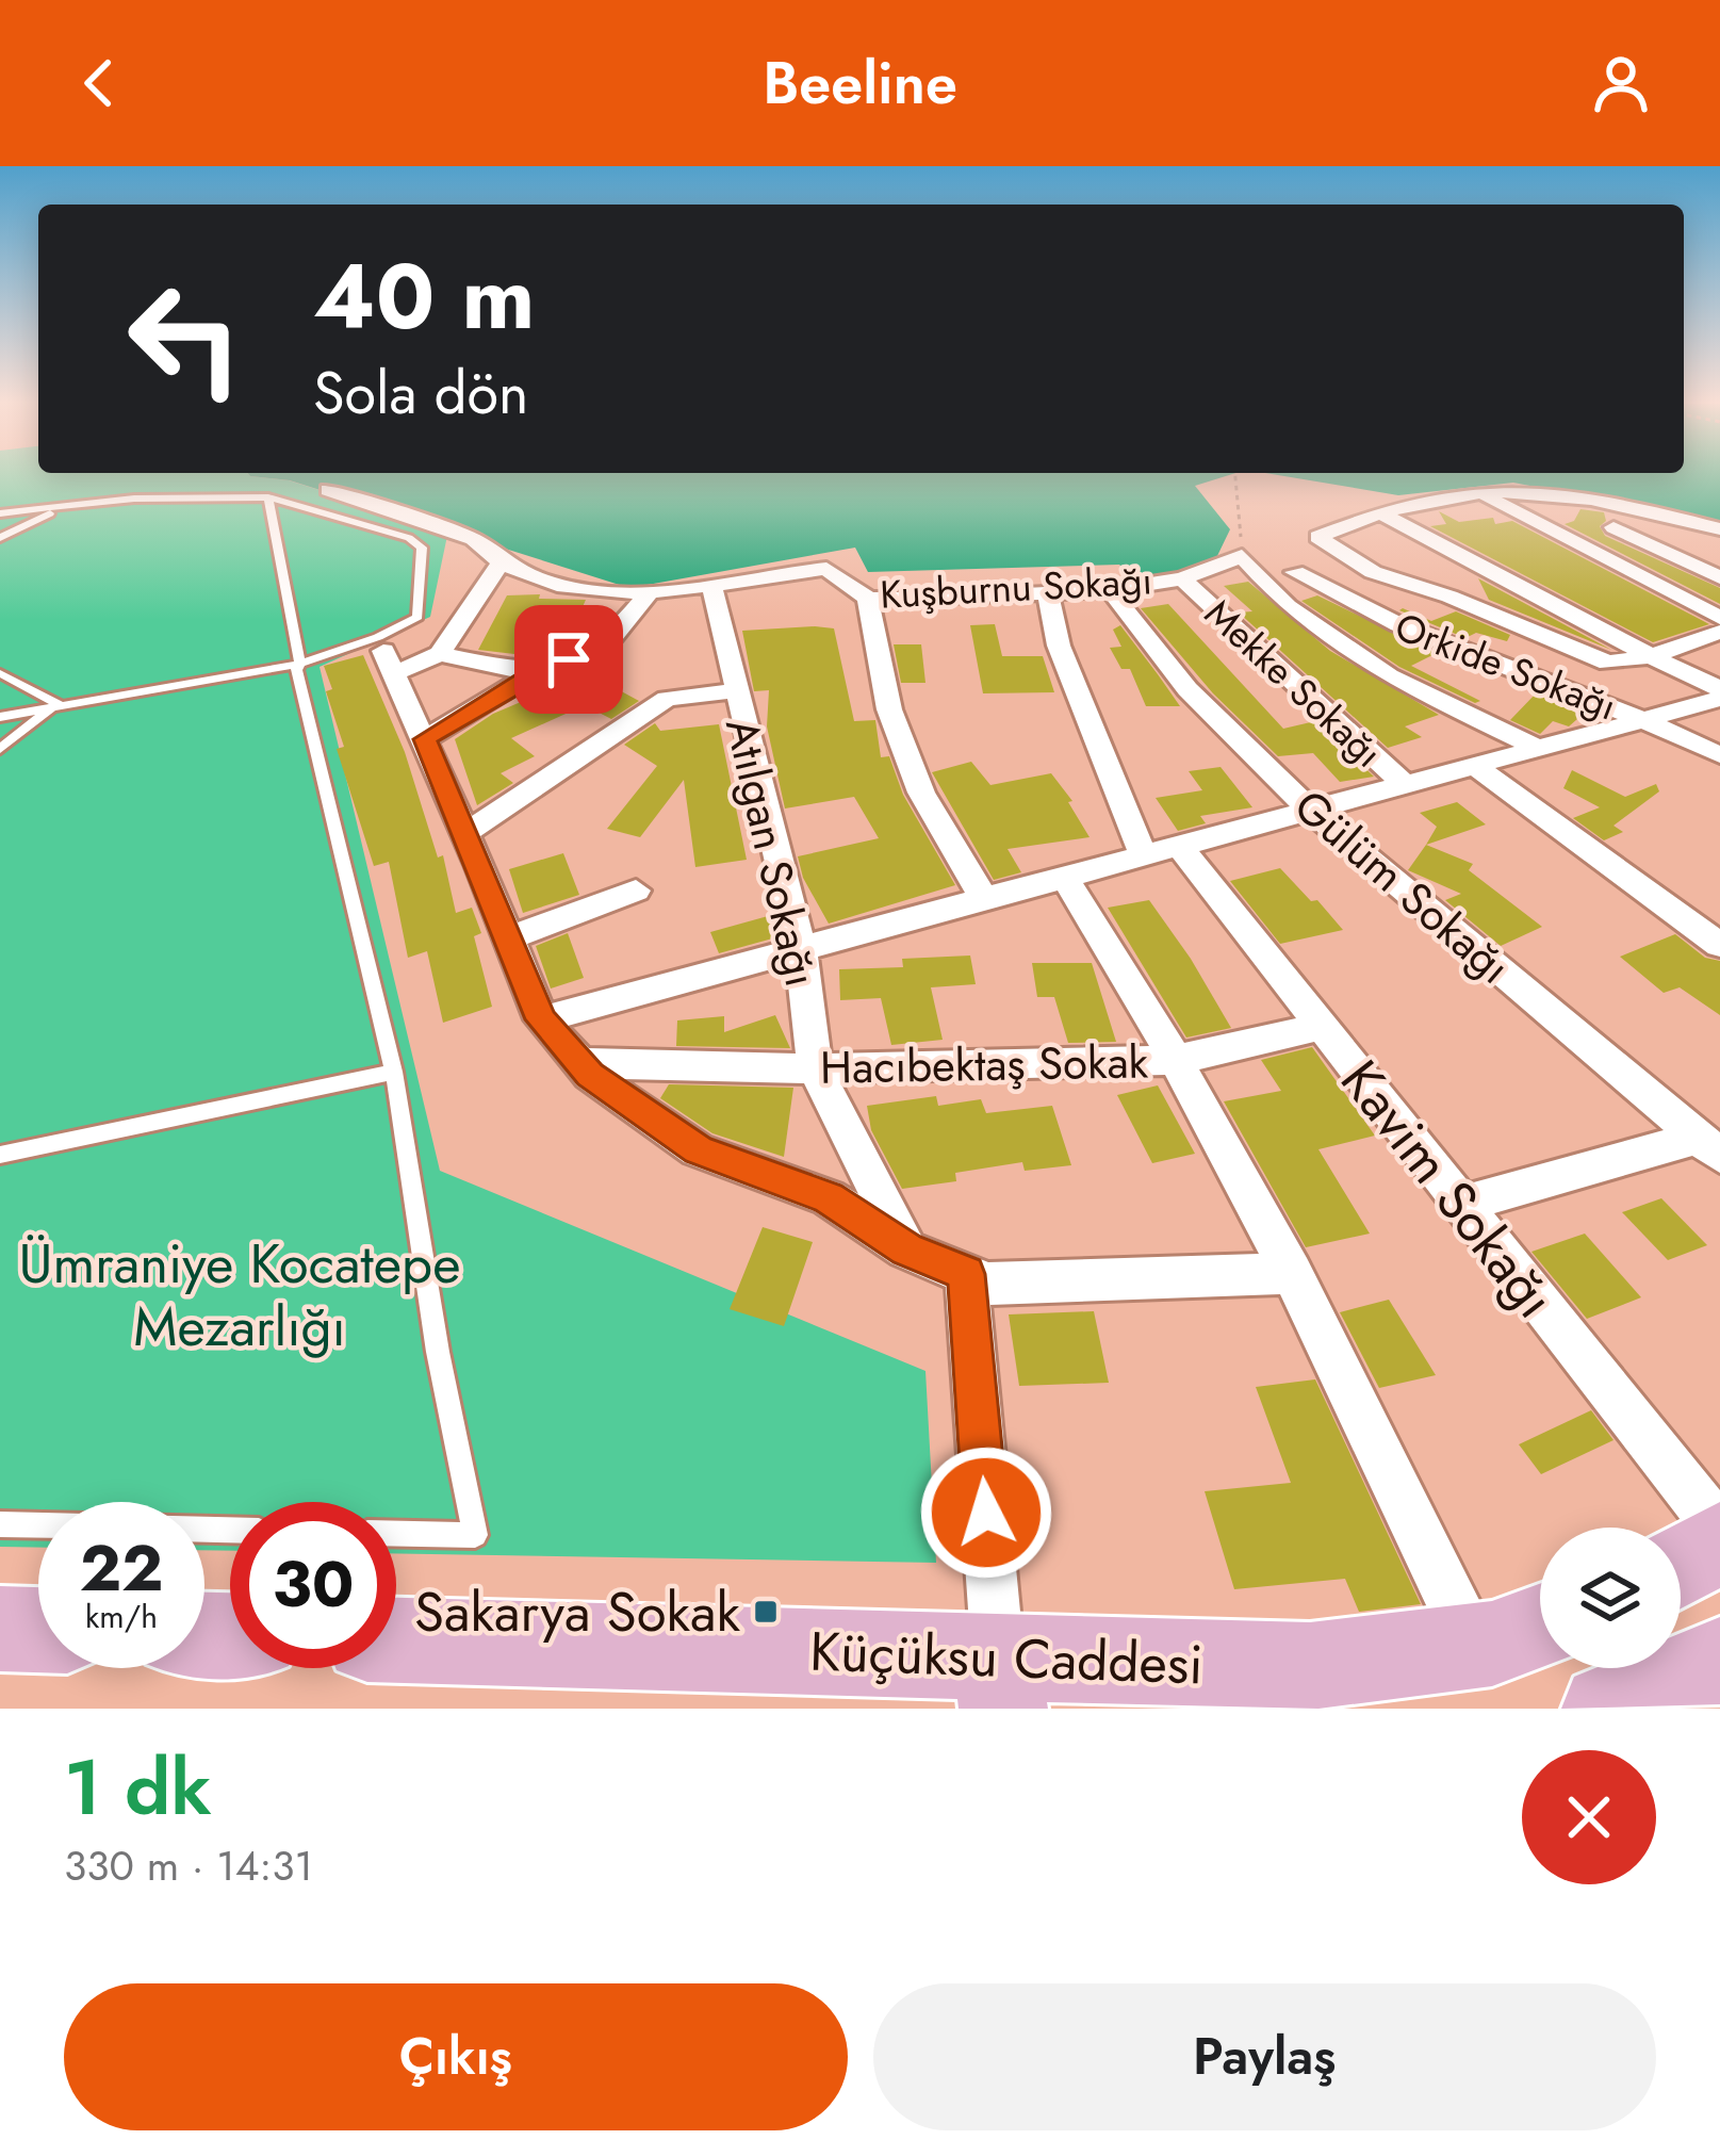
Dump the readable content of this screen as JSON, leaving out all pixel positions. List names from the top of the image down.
{
  "streets": {
    "main road": ["Küçüksu Caddesi"],
    "street": [
      "Kuşburnu Sokağı",
      "Orkide Sokağı",
      "Mekke Sokağı",
      "Atılgan Sokağı",
      "Gülüm Sokağı",
      "Hacıbektaş Sokak",
      "Kavim Sokağı"
    ]
  },
  "crossings": [
    ["Kuşburnu Sokağı", "Mekke Sokağı"],
    ["Kuşburnu Sokağı", "Atılgan Sokağı"],
    ["Kuşburnu Sokağı", "Gülüm Sokağı"],
    ["Kuşburnu Sokağı", "Kavim Sokağı"],
    ["Atılgan Sokağı", "Hacıbektaş Sokak"]
  ],
  "parks": ["Ümraniye Kocatepe Mezarlığı"],
  "places": {
    "transit": ["Sakarya Sokak"]
  },
  "page": {
    "header": "Beeline",
    "turn": ["40 m", "Sola dön"],
    "speed": "22 km/h",
    "limit": "30",
    "heading": ["1 dk", "330 m · 14:31"],
    "buttons": ["Çıkış", "Paylaş"]
  }
}
